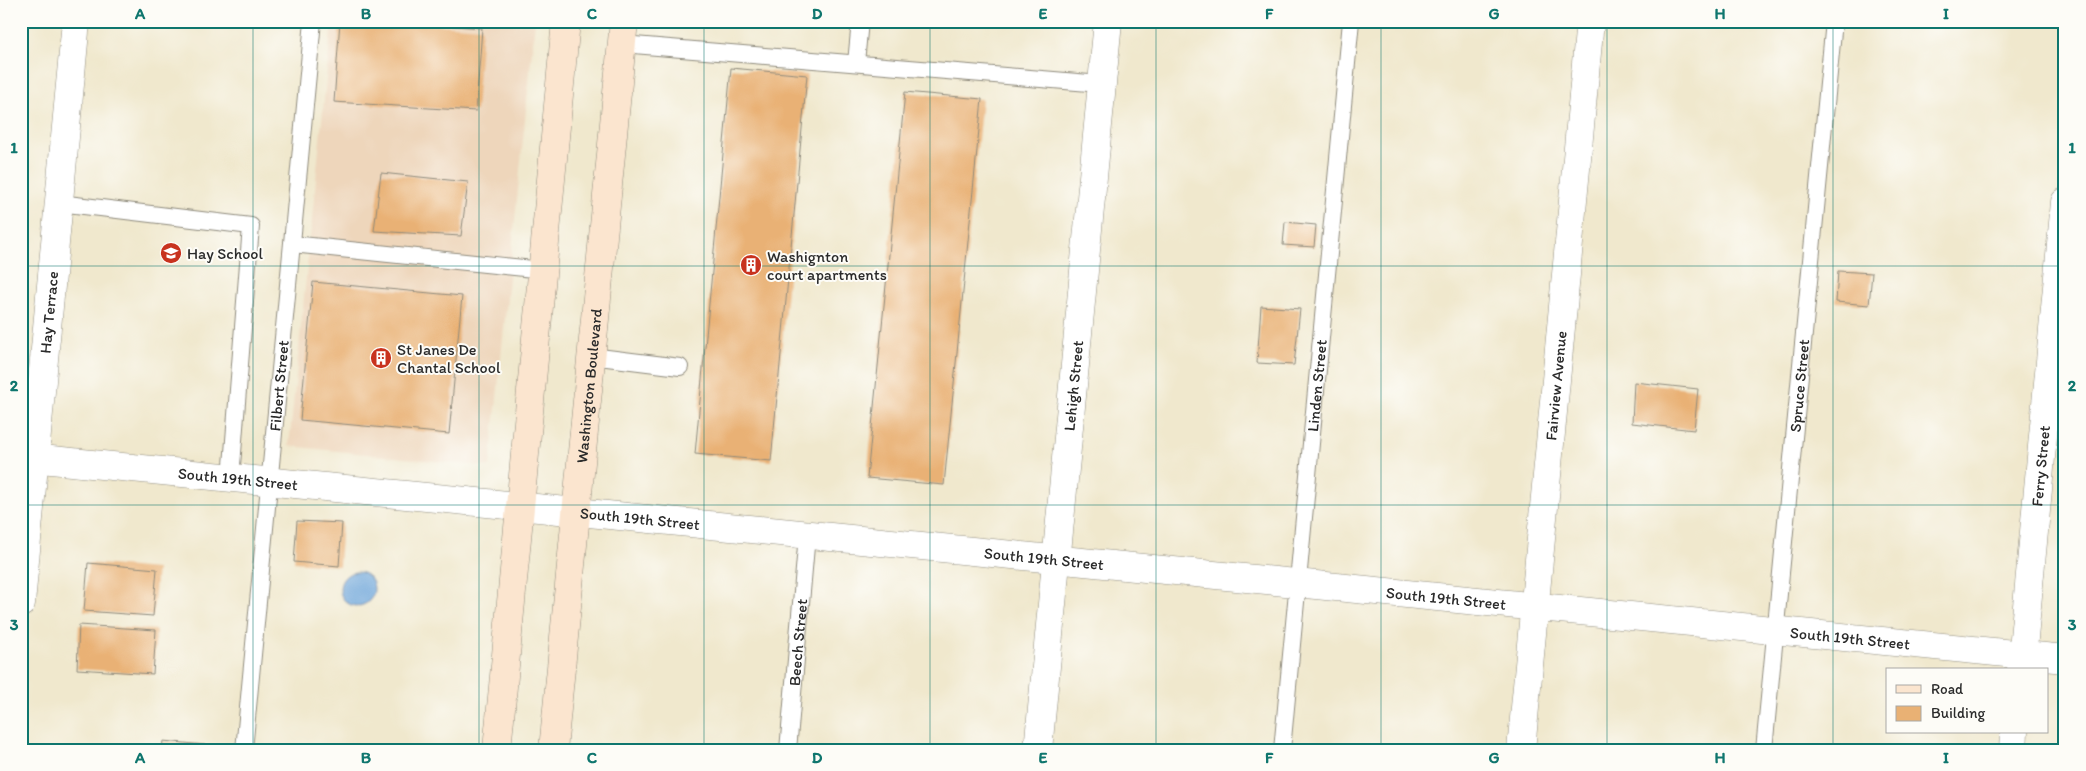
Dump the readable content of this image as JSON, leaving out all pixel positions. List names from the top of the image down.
{
  "streets": {
    "street": [
      "Hay Terrace",
      "Lehigh Street",
      "Fairview Avenue",
      "Washington Boulevard",
      "Ferry Street",
      "South 19th Street"
    ],
    "lane": [
      "Filbert Street",
      "Linden Street",
      "Spruce Street",
      "Beech Street"
    ]
  },
  "crossings": [
    ["Hay Terrace", "South 19th Street"],
    ["Filbert Street", "South 19th Street"],
    ["Lehigh Street", "South 19th Street"],
    ["Linden Street", "South 19th Street"],
    ["Fairview Avenue", "South 19th Street"],
    ["Spruce Street", "South 19th Street"],
    ["Washington Boulevard", "South 19th Street"],
    ["Ferry Street", "South 19th Street"],
    ["South 19th Street", "Beech Street"]
  ],
  "places": {
    "school or university": ["Hay School"],
    "building": ["Washignton court apartments", "St Janes De Chantal School"]
  },
  "legend": ["Road", "Building"],
  "grid": {
    "columns": [
      "A",
      "B",
      "C",
      "D",
      "E",
      "F",
      "G",
      "H",
      "I"
    ],
    "rows": ["1", "2", "3"]
  }
}
